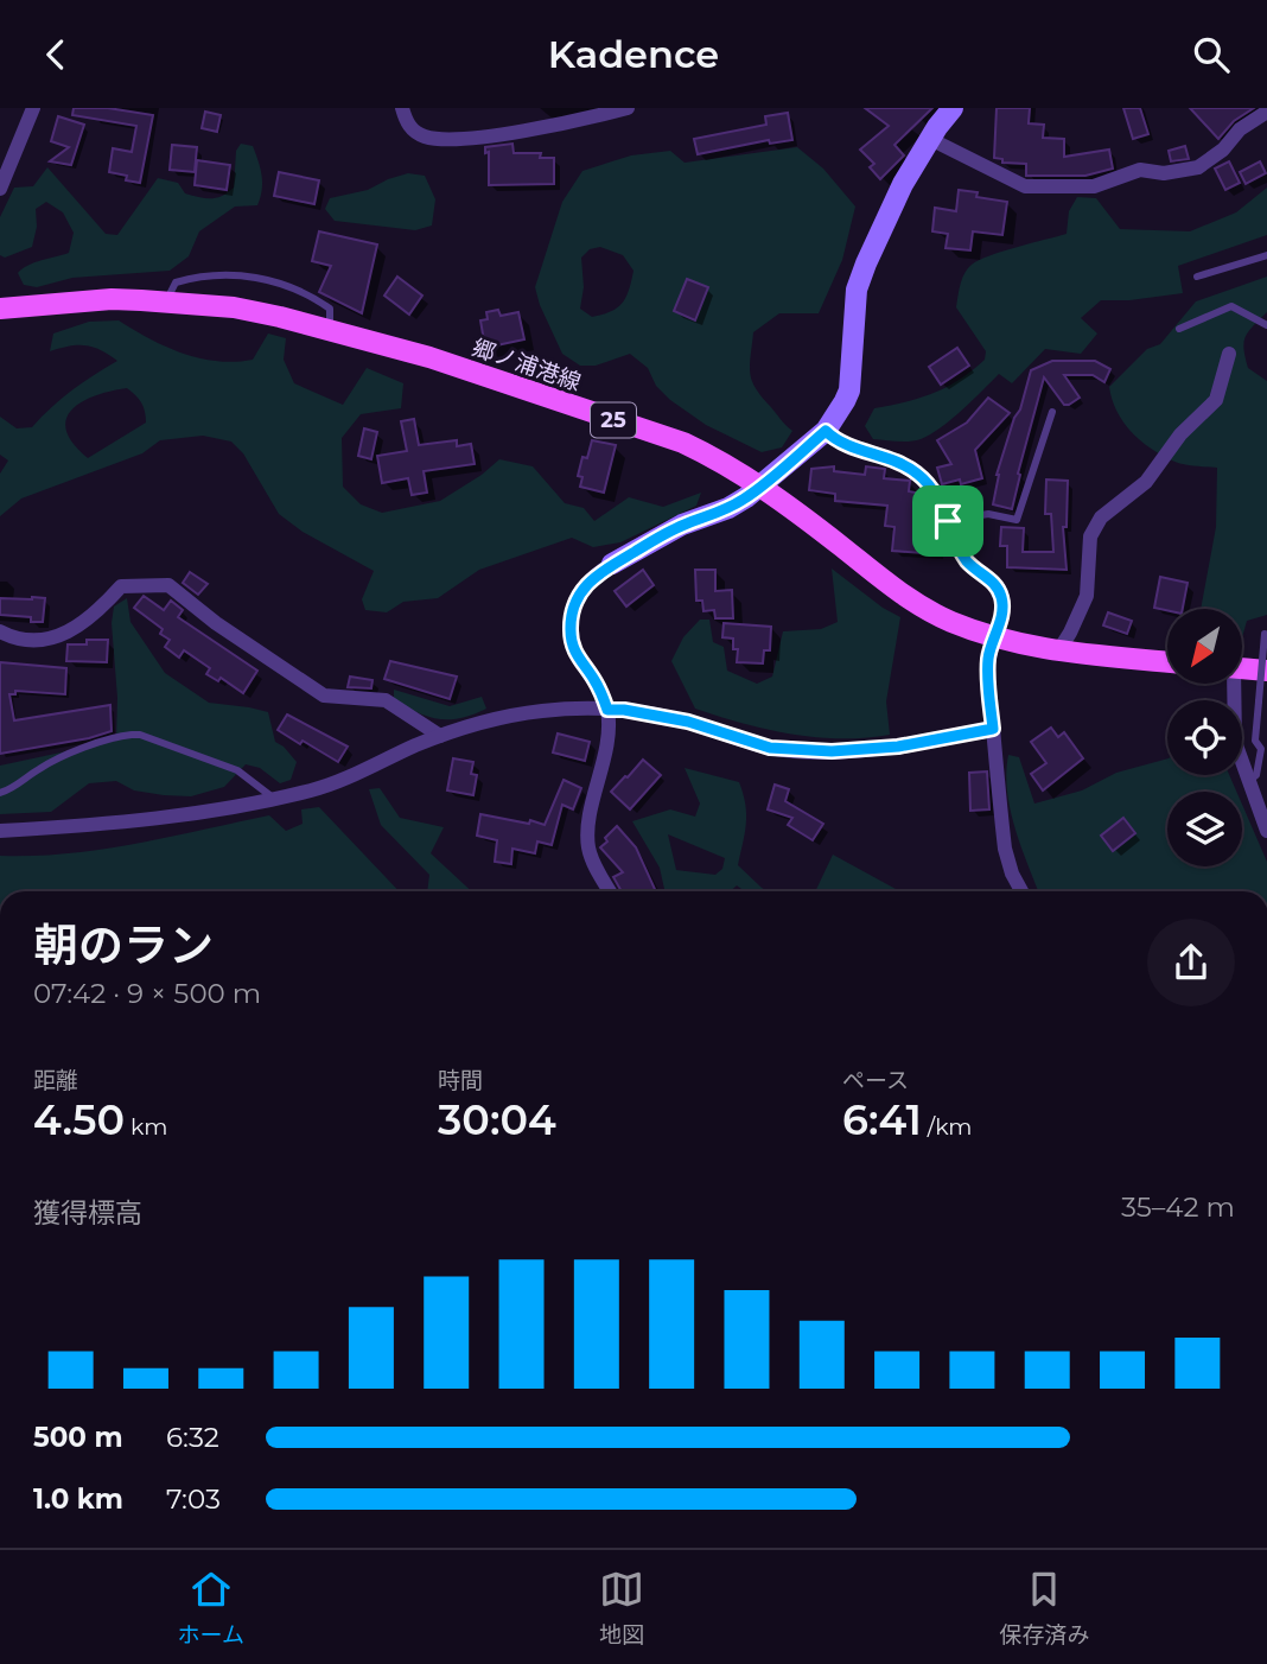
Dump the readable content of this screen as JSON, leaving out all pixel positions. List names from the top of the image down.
{
  "streets": {
    "main road": ["郷ノ浦港線", "25"]
  },
  "north": "bottom left",
  "page": {
    "header": "Kadence",
    "heading": ["朝のラン", "07:42 · 9 × 500 m"],
    "stats": [
      ["距離", "4.50 km"],
      ["時間", "30:04"],
      ["ペース", "6:41 /km"]
    ],
    "chart": ["獲得標高", "35–42 m"],
    "list": [
      {
        "name": "500 m",
        "note": "6:32"
      },
      {
        "name": "1.0 km",
        "note": "7:03"
      }
    ],
    "tabs": ["ホーム", "地図", "保存済み"]
  }
}
